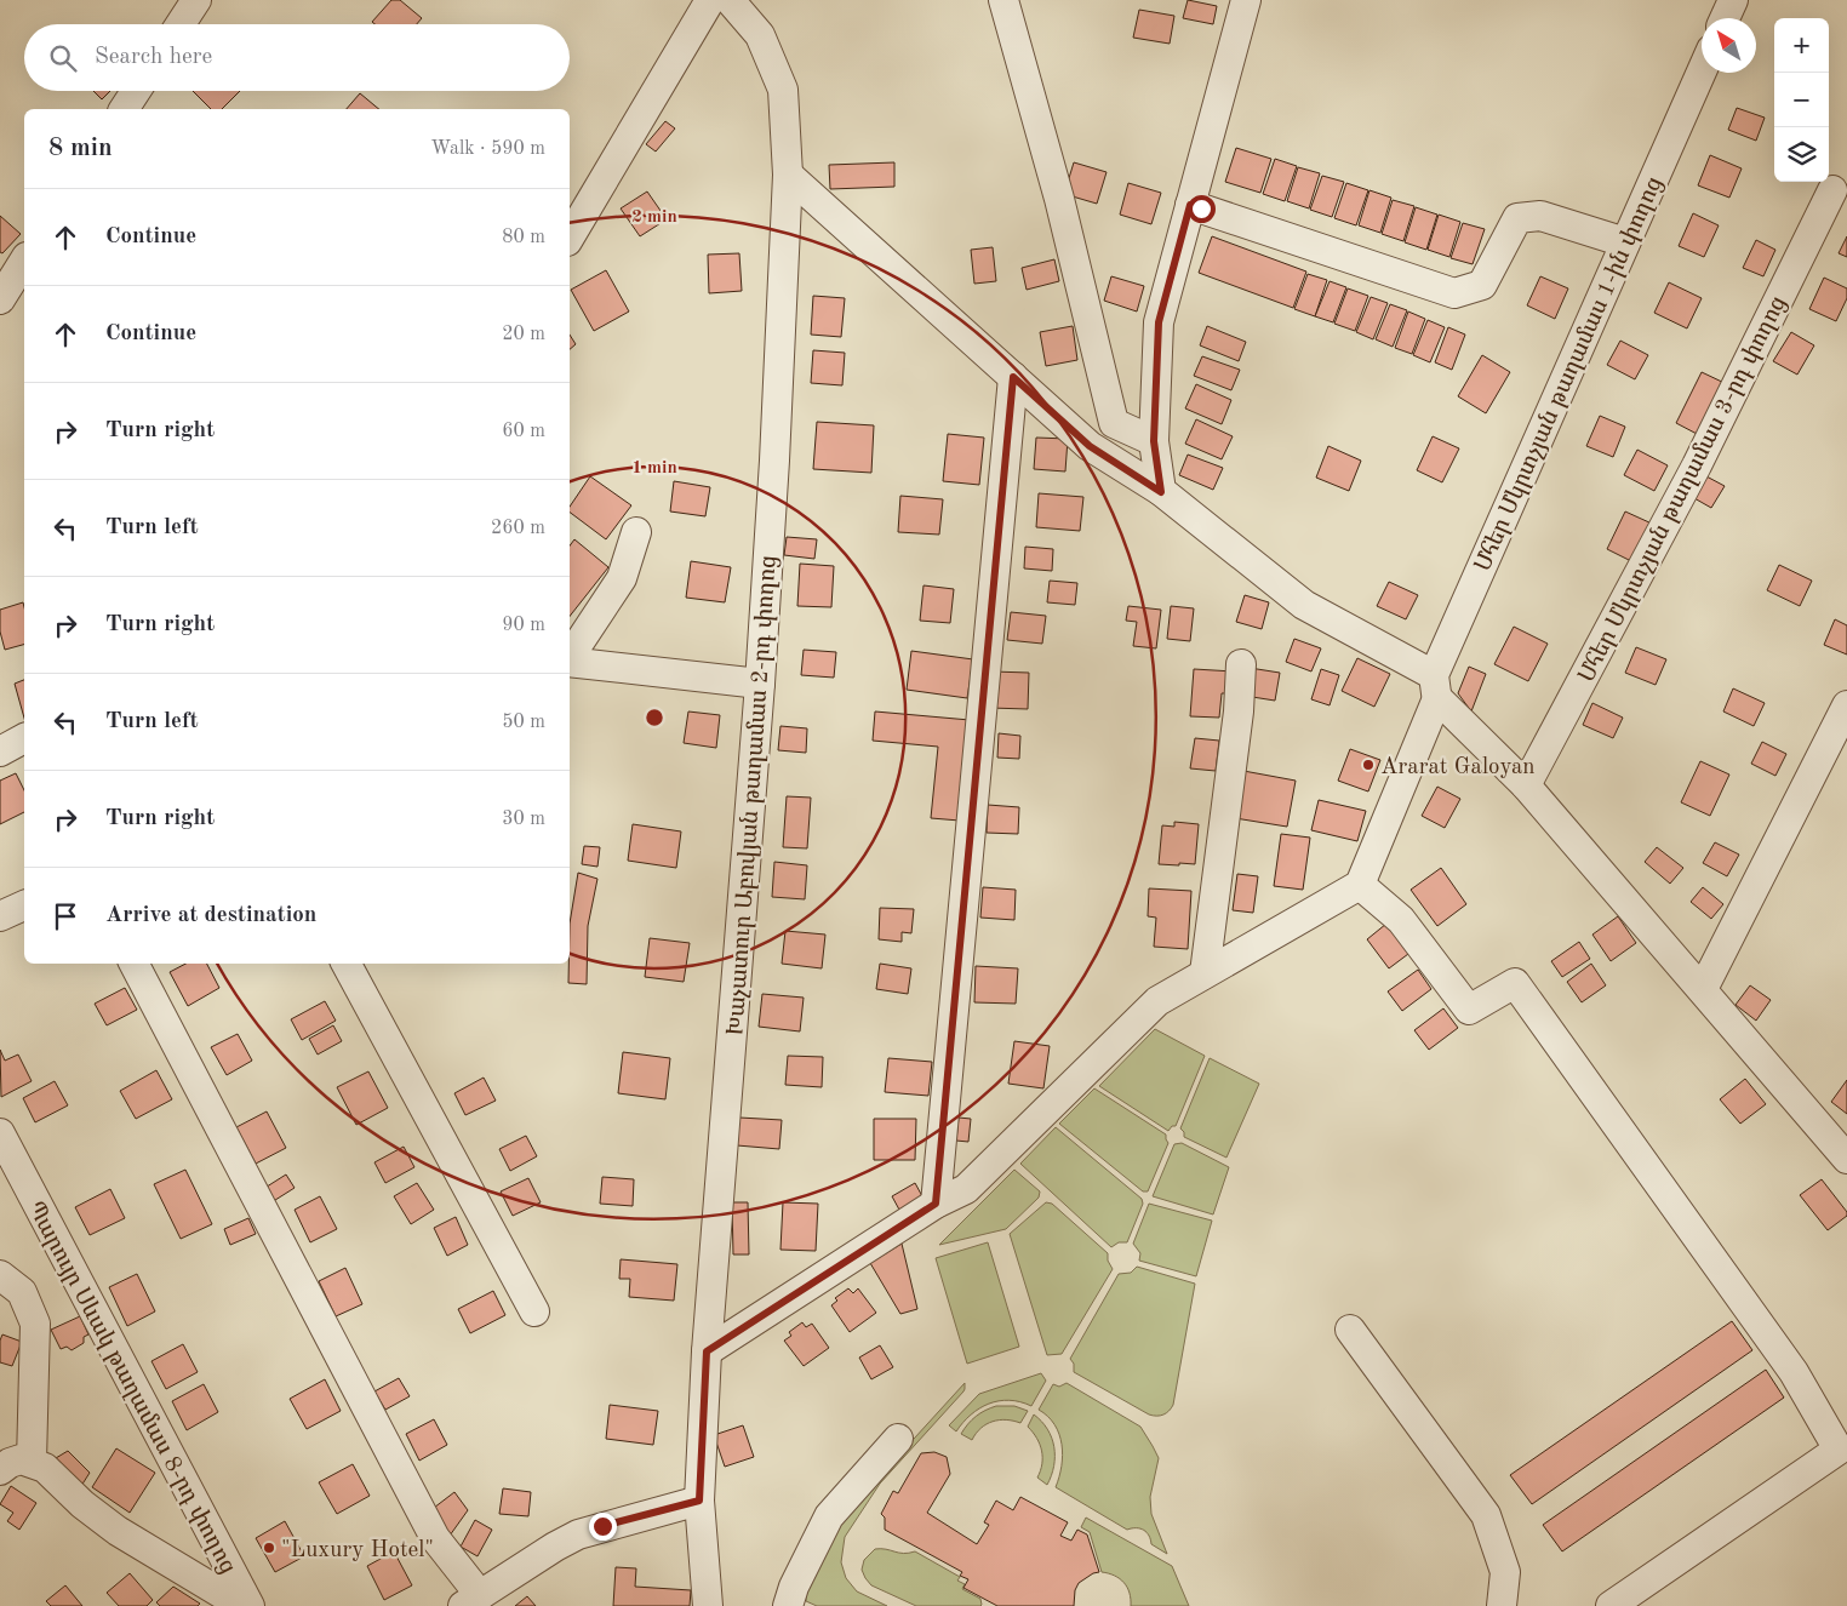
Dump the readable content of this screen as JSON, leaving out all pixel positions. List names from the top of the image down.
{
  "streets": {
    "street": [
      "Մհեր Մկրտչյան թաղամաս 1-ին փողոց",
      "Մհեր Մկրտչյան թաղամաս 3-րդ փողոց",
      "Խաչատուր Աբովյան թաղամաս 2-րդ փողոց",
      "Պարույր Սևակ թաղամաս 8-րդ փողոց"
    ]
  },
  "places": ["Ararat Galoyan", "\"Luxury Hotel\""],
  "north": "top left",
  "page": {
    "map_buttons": ["+", "−"],
    "search": "Search here",
    "heading": ["8 min", "Walk · 590 m"],
    "list": [
      ["Continue", "80 m"],
      ["Continue", "20 m"],
      ["Turn right", "60 m"],
      ["Turn left", "260 m"],
      ["Turn right", "90 m"],
      ["Turn left", "50 m"],
      ["Turn right", "30 m"],
      "Arrive at destination"
    ]
  },
  "rings": ["2 min", "1 min"]
}
